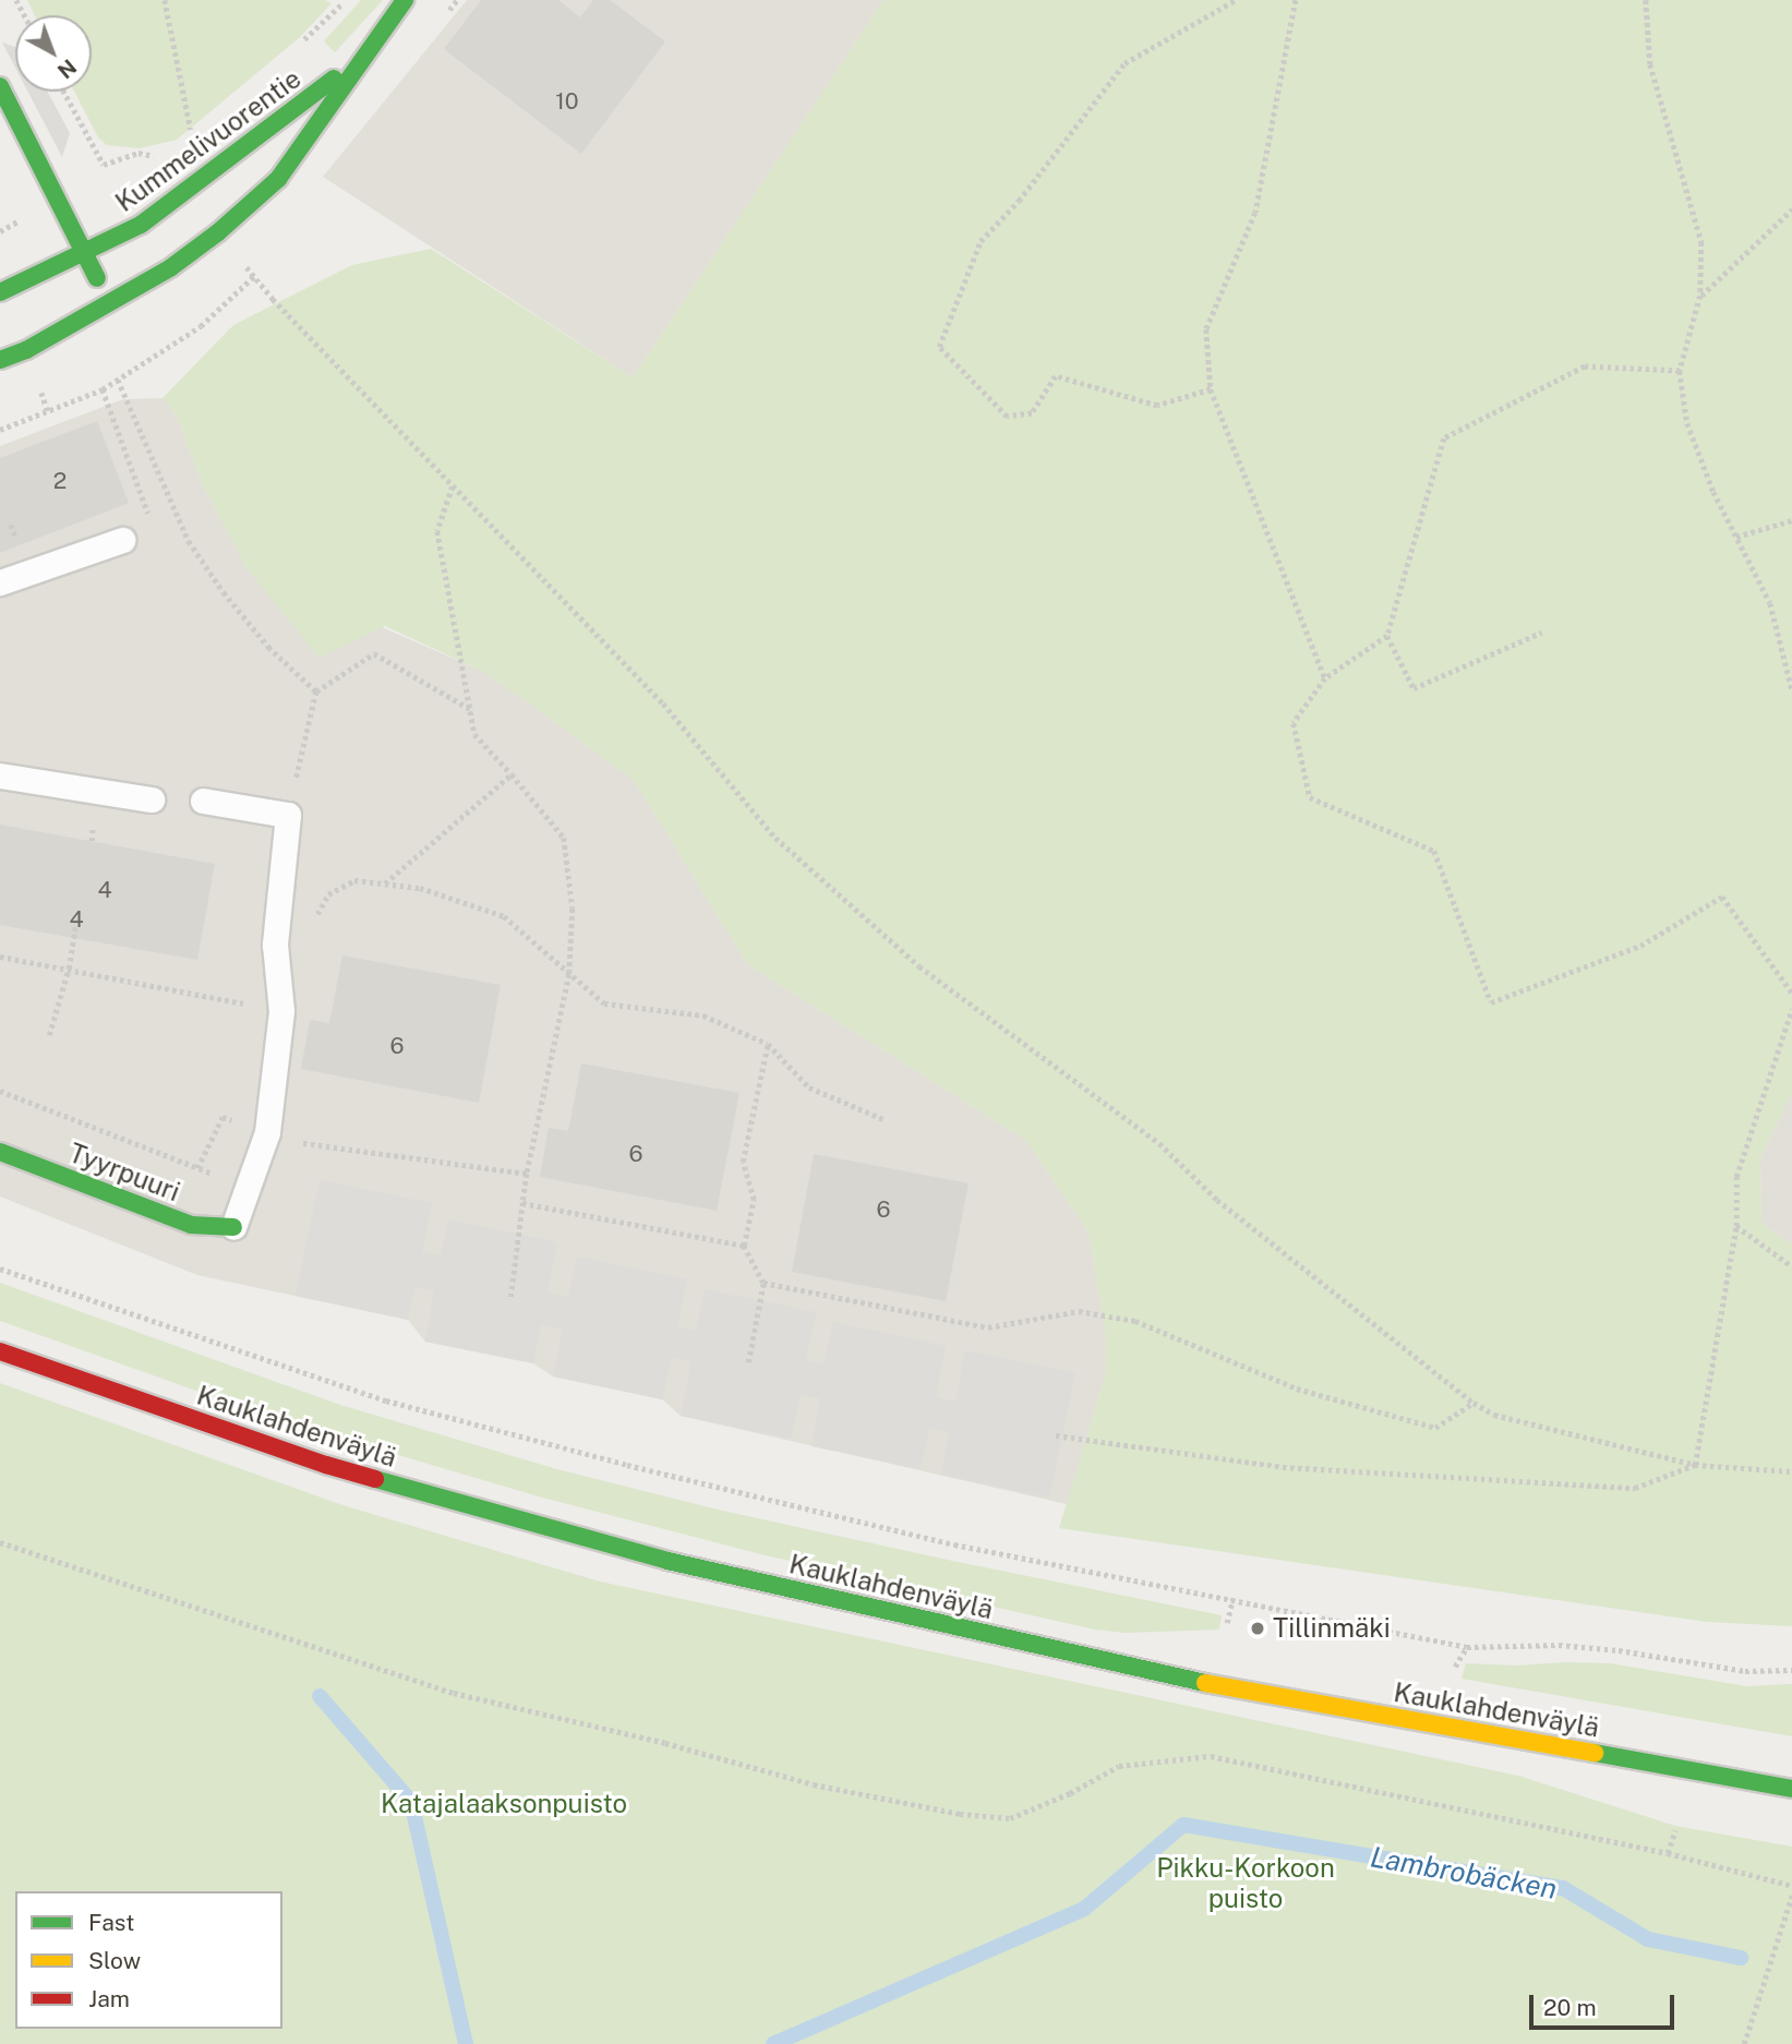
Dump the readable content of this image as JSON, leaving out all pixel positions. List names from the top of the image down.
{
  "streets": {
    "main road": ["Kummelivuorentie", "Tyyrpuuri", "Kauklahdenväylä"]
  },
  "water": ["Lambrobäcken"],
  "parks": ["Katajalaaksonpuisto", "Pikku-Korkoon puisto"],
  "places": ["Tillinmäki"],
  "house_numbers": [
    "10",
    "2",
    "4",
    "4",
    "6",
    "6",
    "6"
  ],
  "legend": ["Fast", "Slow", "Jam"],
  "scale_bar": "20 m",
  "north": "bottom right"
}
